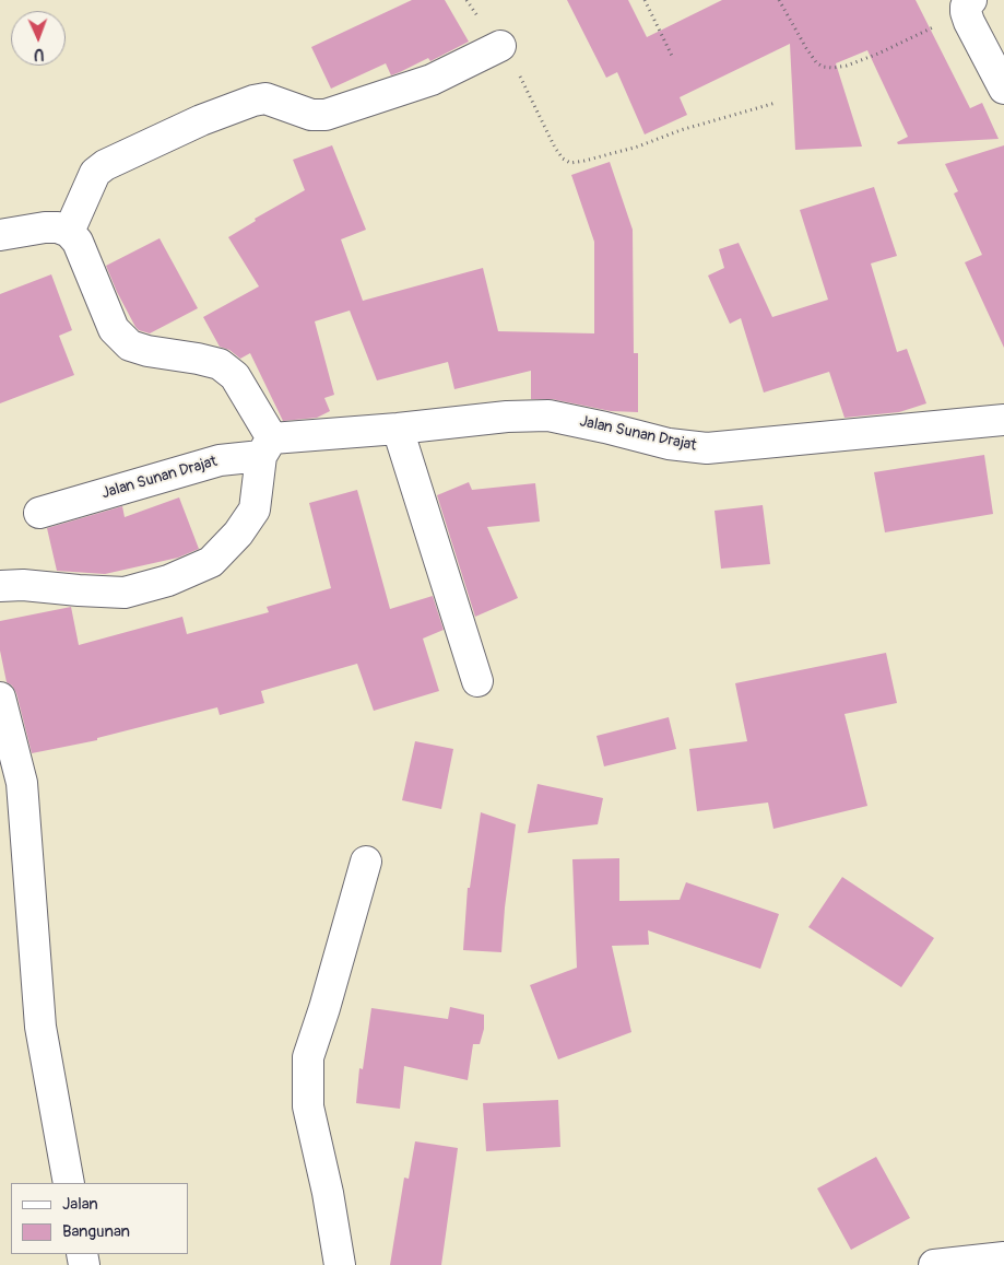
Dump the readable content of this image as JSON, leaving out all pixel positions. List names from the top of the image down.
{
  "streets": {
    "street": ["Jalan Sunan Drajat"]
  },
  "legend": ["Jalan", "Bangunan"],
  "north": "bottom"
}
